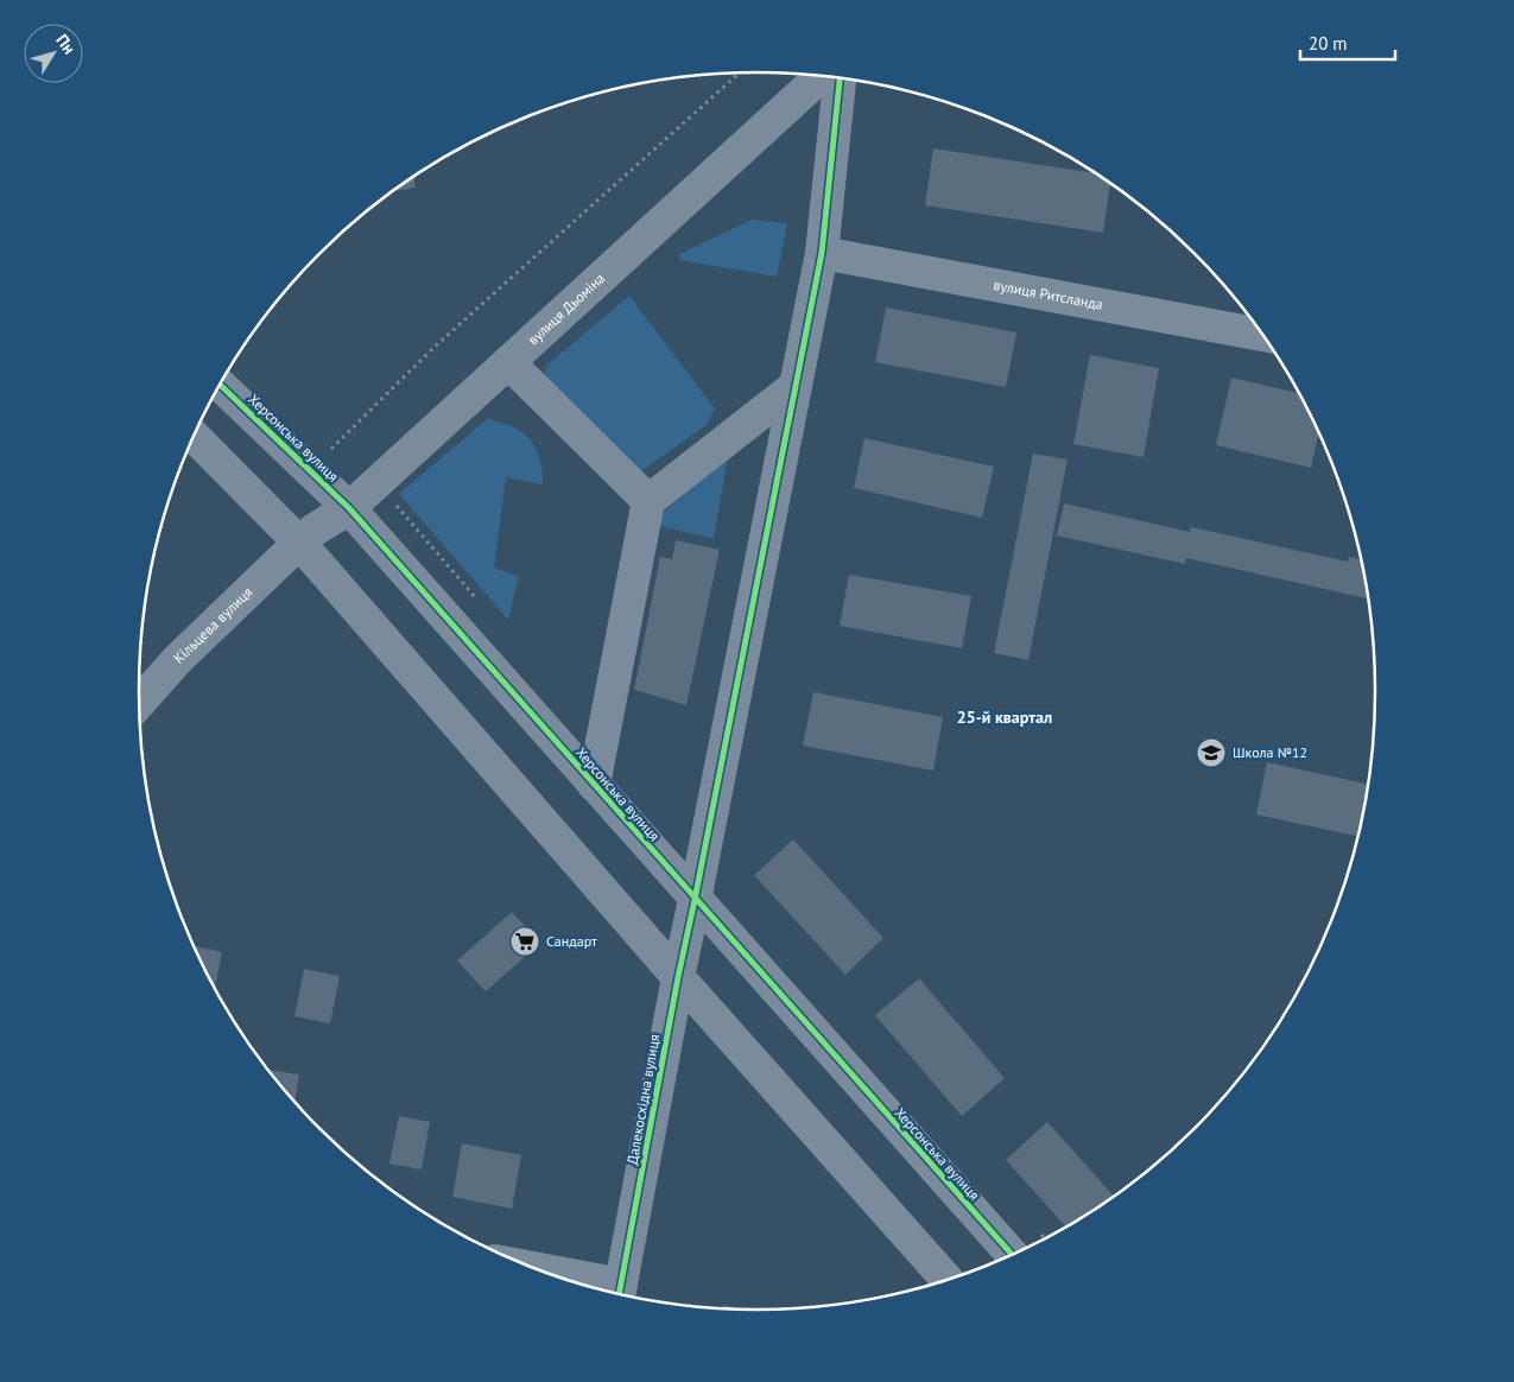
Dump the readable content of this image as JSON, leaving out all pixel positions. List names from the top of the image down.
{
  "streets": {
    "street": [
      "вулиця Ритсланда",
      "вулиця Дьоміна",
      "Херсонська вулиця",
      "Кільцева вулиця",
      "Далекосхідна вулиця"
    ]
  },
  "crossings": [
    ["вулиця Ритсланда", "Далекосхідна вулиця"],
    ["вулиця Дьоміна", "Херсонська вулиця"],
    ["вулиця Дьоміна", "Кільцева вулиця"],
    ["Херсонська вулиця", "Далекосхідна вулиця"]
  ],
  "districts": ["25-й квартал"],
  "places": {
    "school or university": ["Школа №12"],
    "supermarket": ["Сандарт"]
  },
  "scale_bar": "20 m",
  "north": "top right"
}
